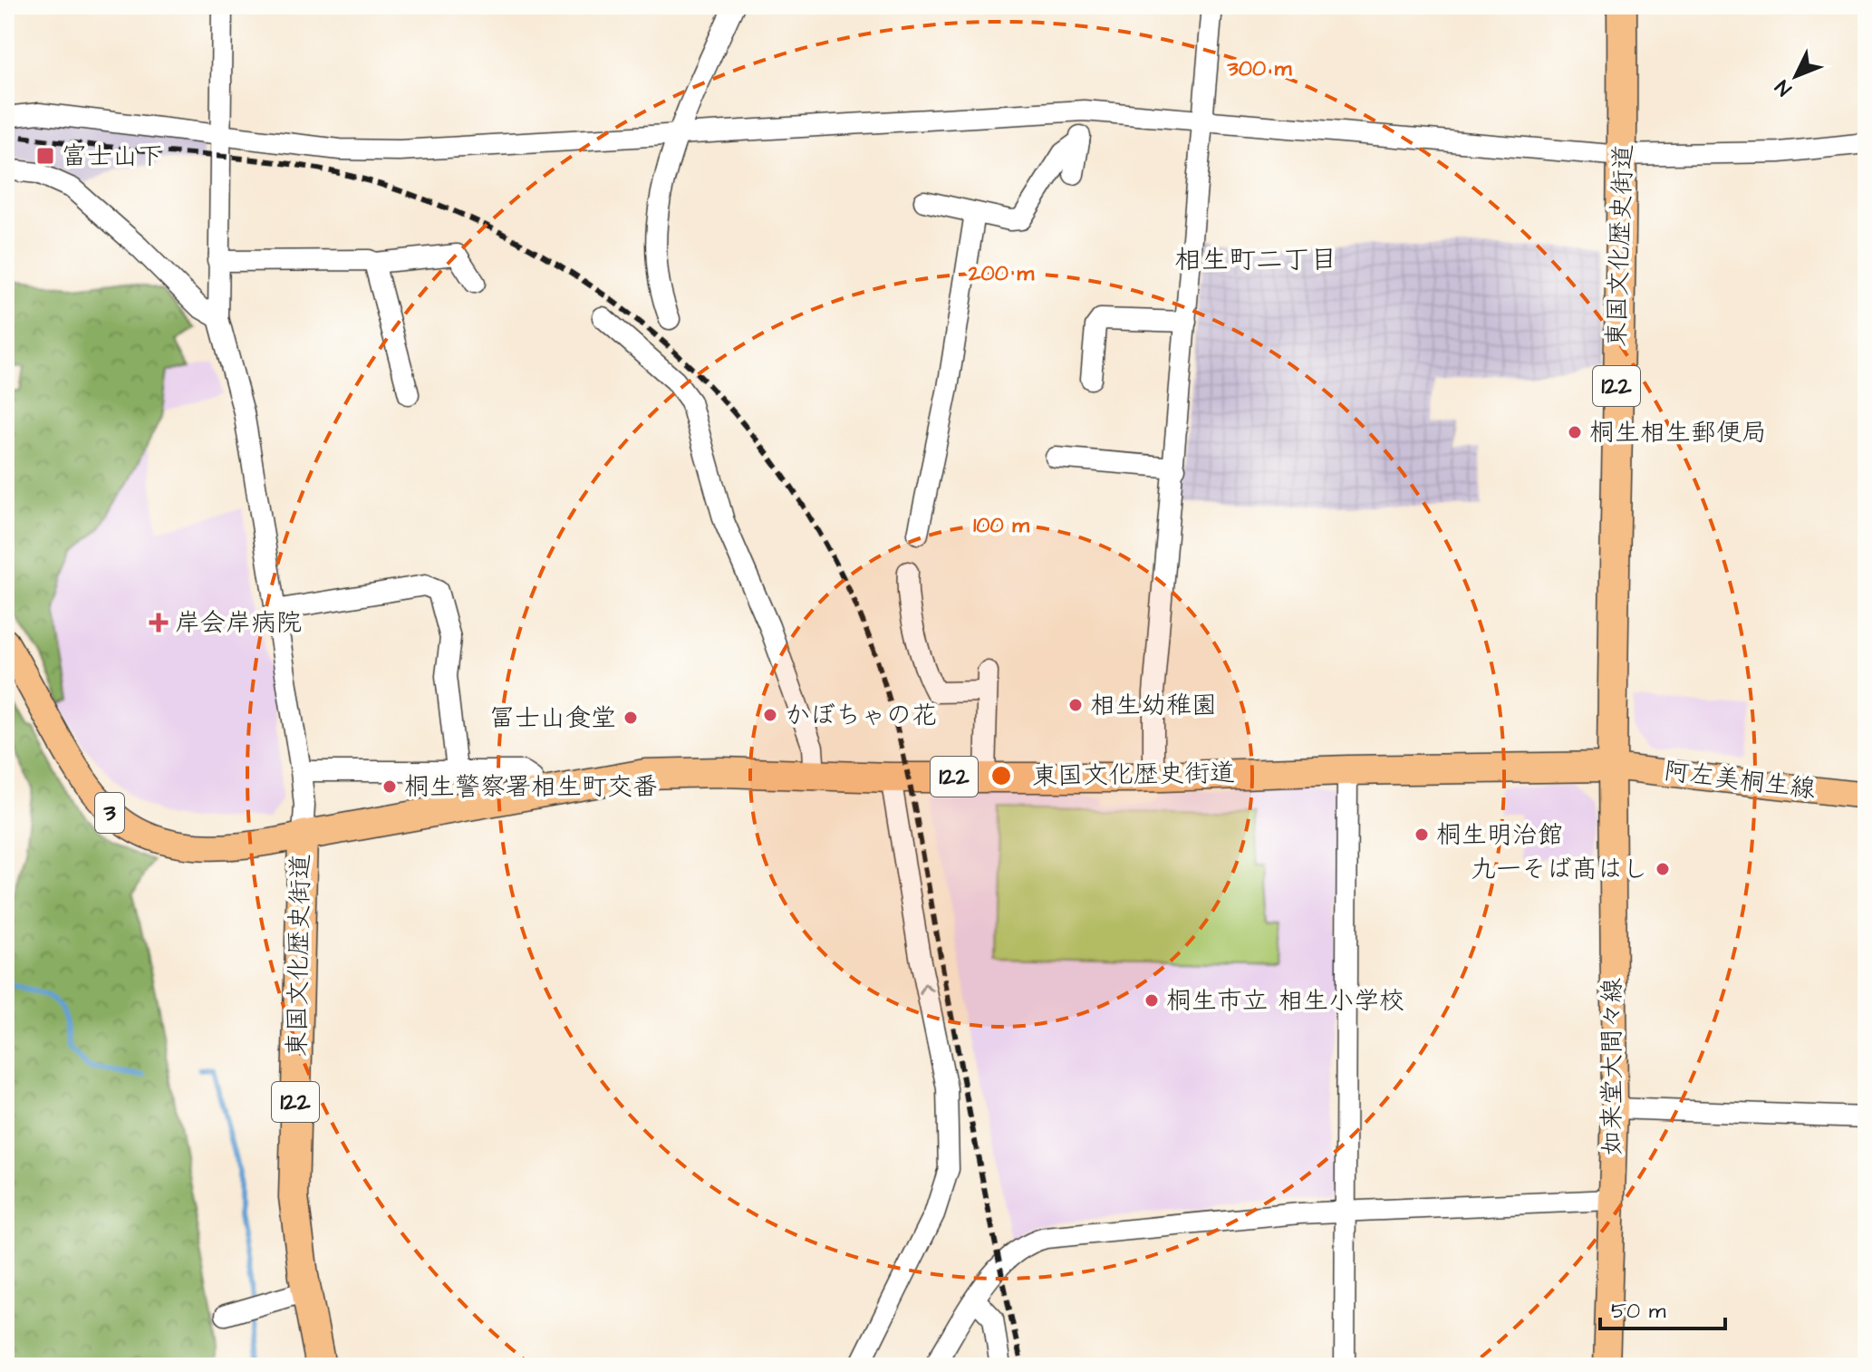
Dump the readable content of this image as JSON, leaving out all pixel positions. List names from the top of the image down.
{
  "streets": {
    "highway": ["東国文化歴史街道", "122"],
    "main road": ["阿左美桐生線", "3", "如来堂大間々線"]
  },
  "crossings": [
    ["東国文化歴史街道", "阿左美桐生線"],
    ["東国文化歴史街道", "3"],
    ["東国文化歴史街道", "如来堂大間々線"],
    ["阿左美桐生線", "如来堂大間々線"]
  ],
  "districts": ["相生町二丁目"],
  "places": {
    "transit": ["富士山下"],
    "other": [
      "桐生相生郵便局",
      "相生幼稚園",
      "かぼちゃの花",
      "冨士山食堂",
      "桐生警察署相生町交番",
      "桐生明治館",
      "九一そば髙はし",
      "桐生市立 相生小学校"
    ],
    "health": ["岸会岸病院"]
  },
  "scale_bar": "50 m",
  "north": "bottom left",
  "rings": ["300 m", "200 m", "100 m"]
}
